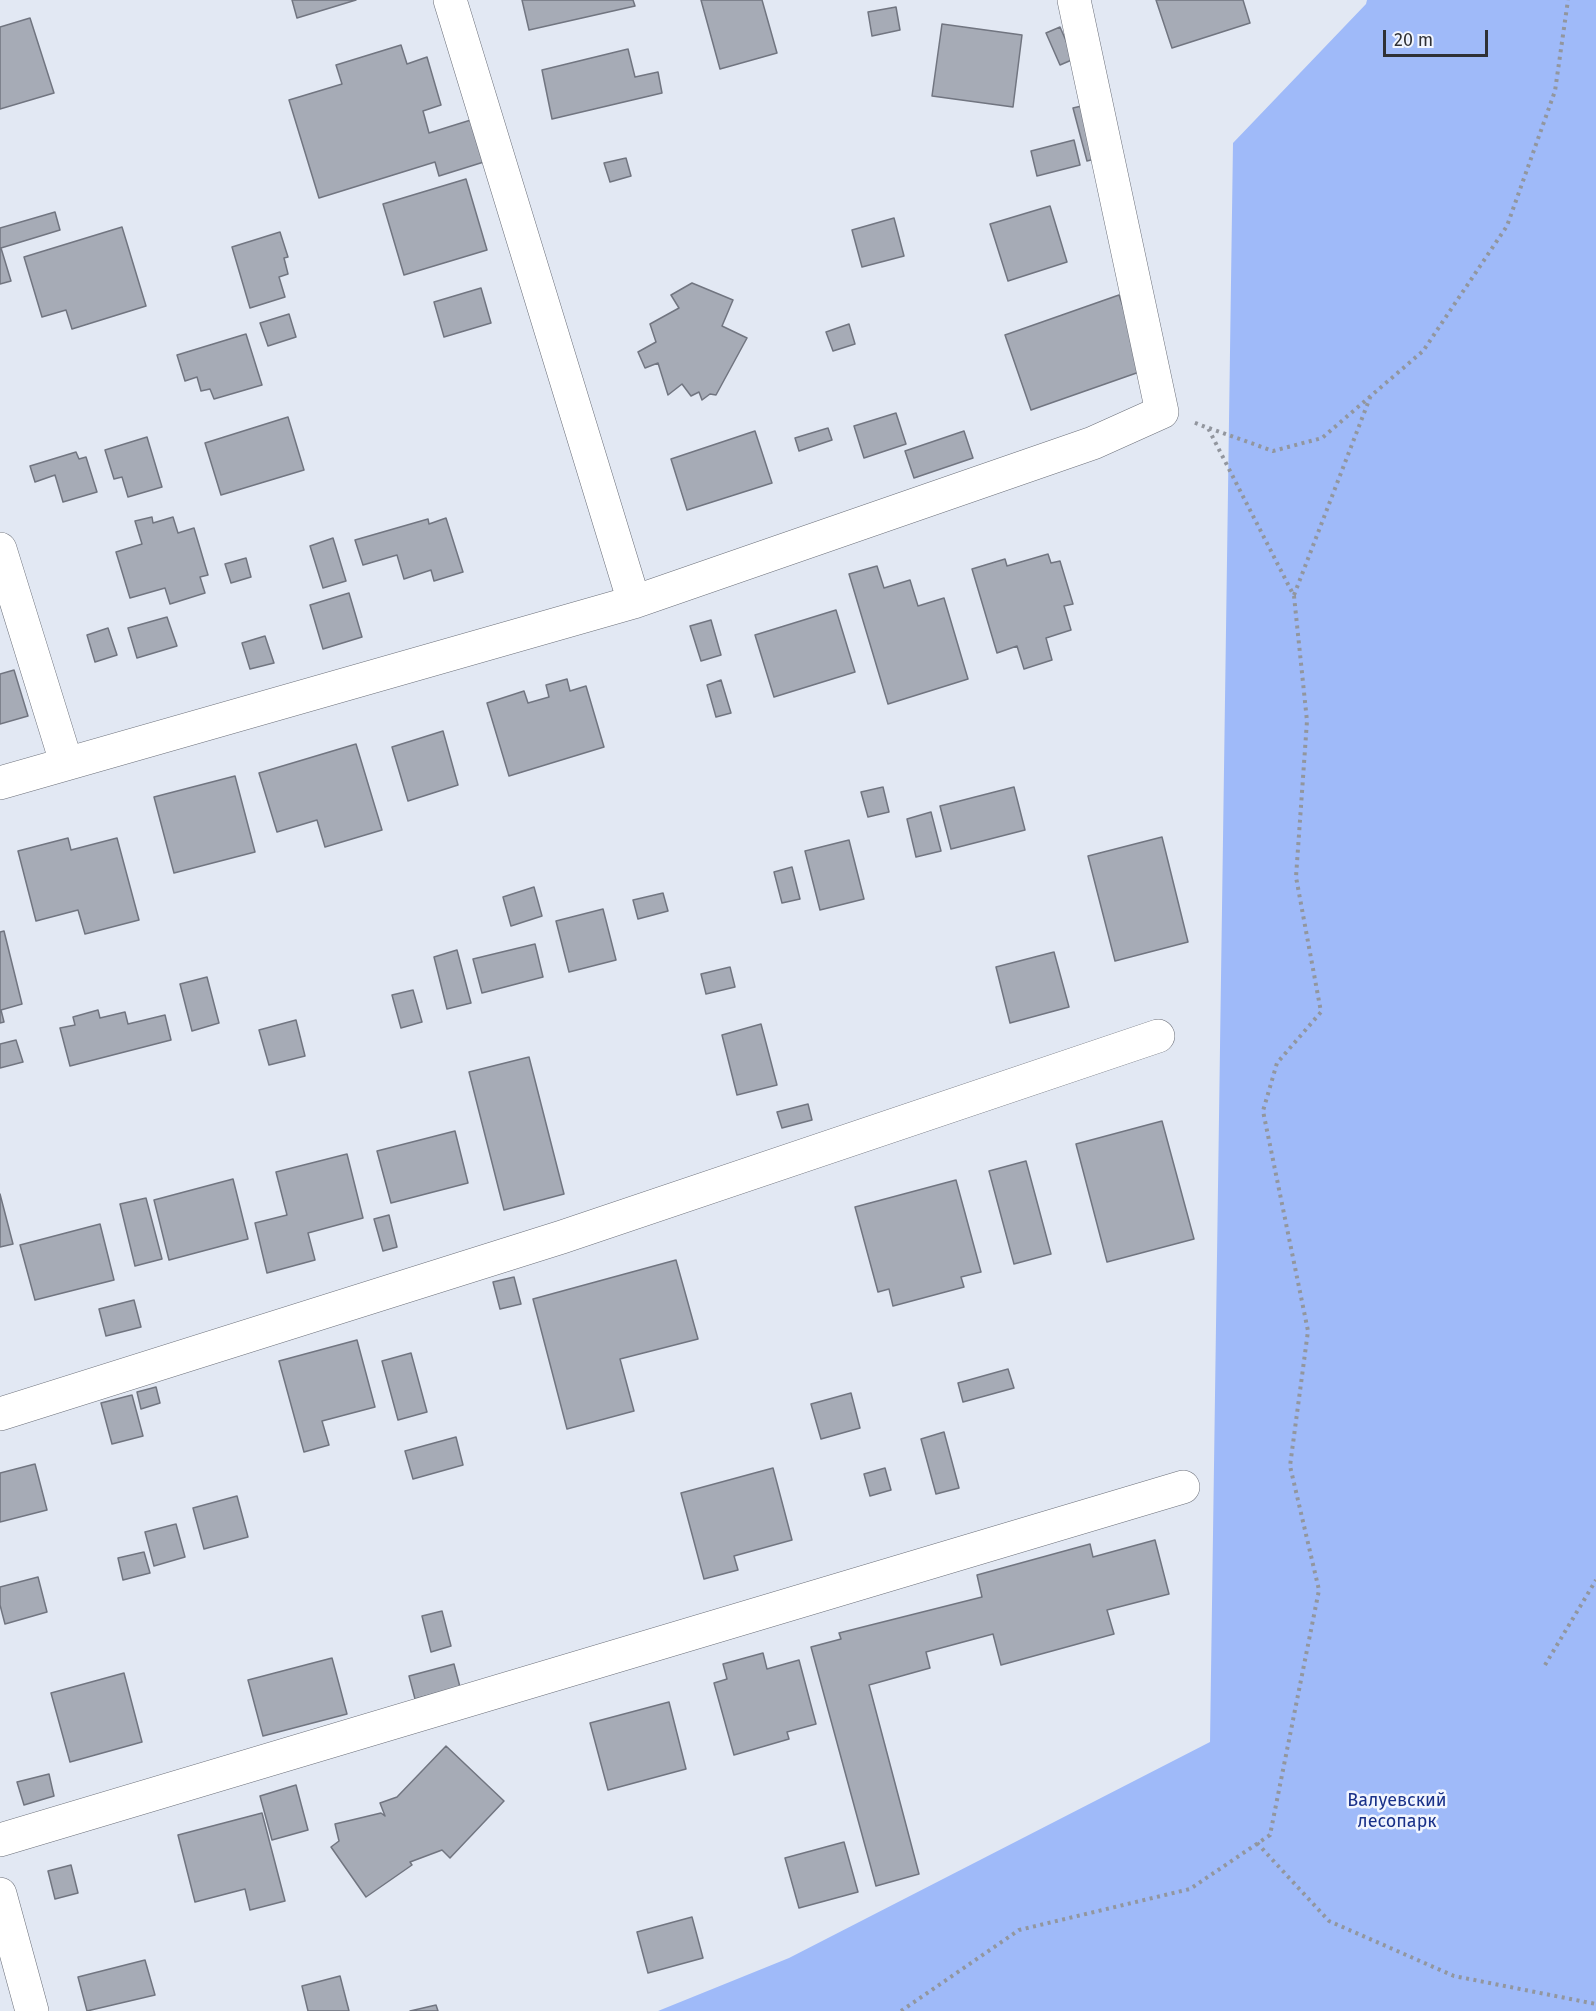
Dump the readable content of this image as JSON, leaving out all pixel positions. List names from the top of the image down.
{
  "parks": ["Валуевский лесопарк"],
  "scale_bar": "20 m"
}
